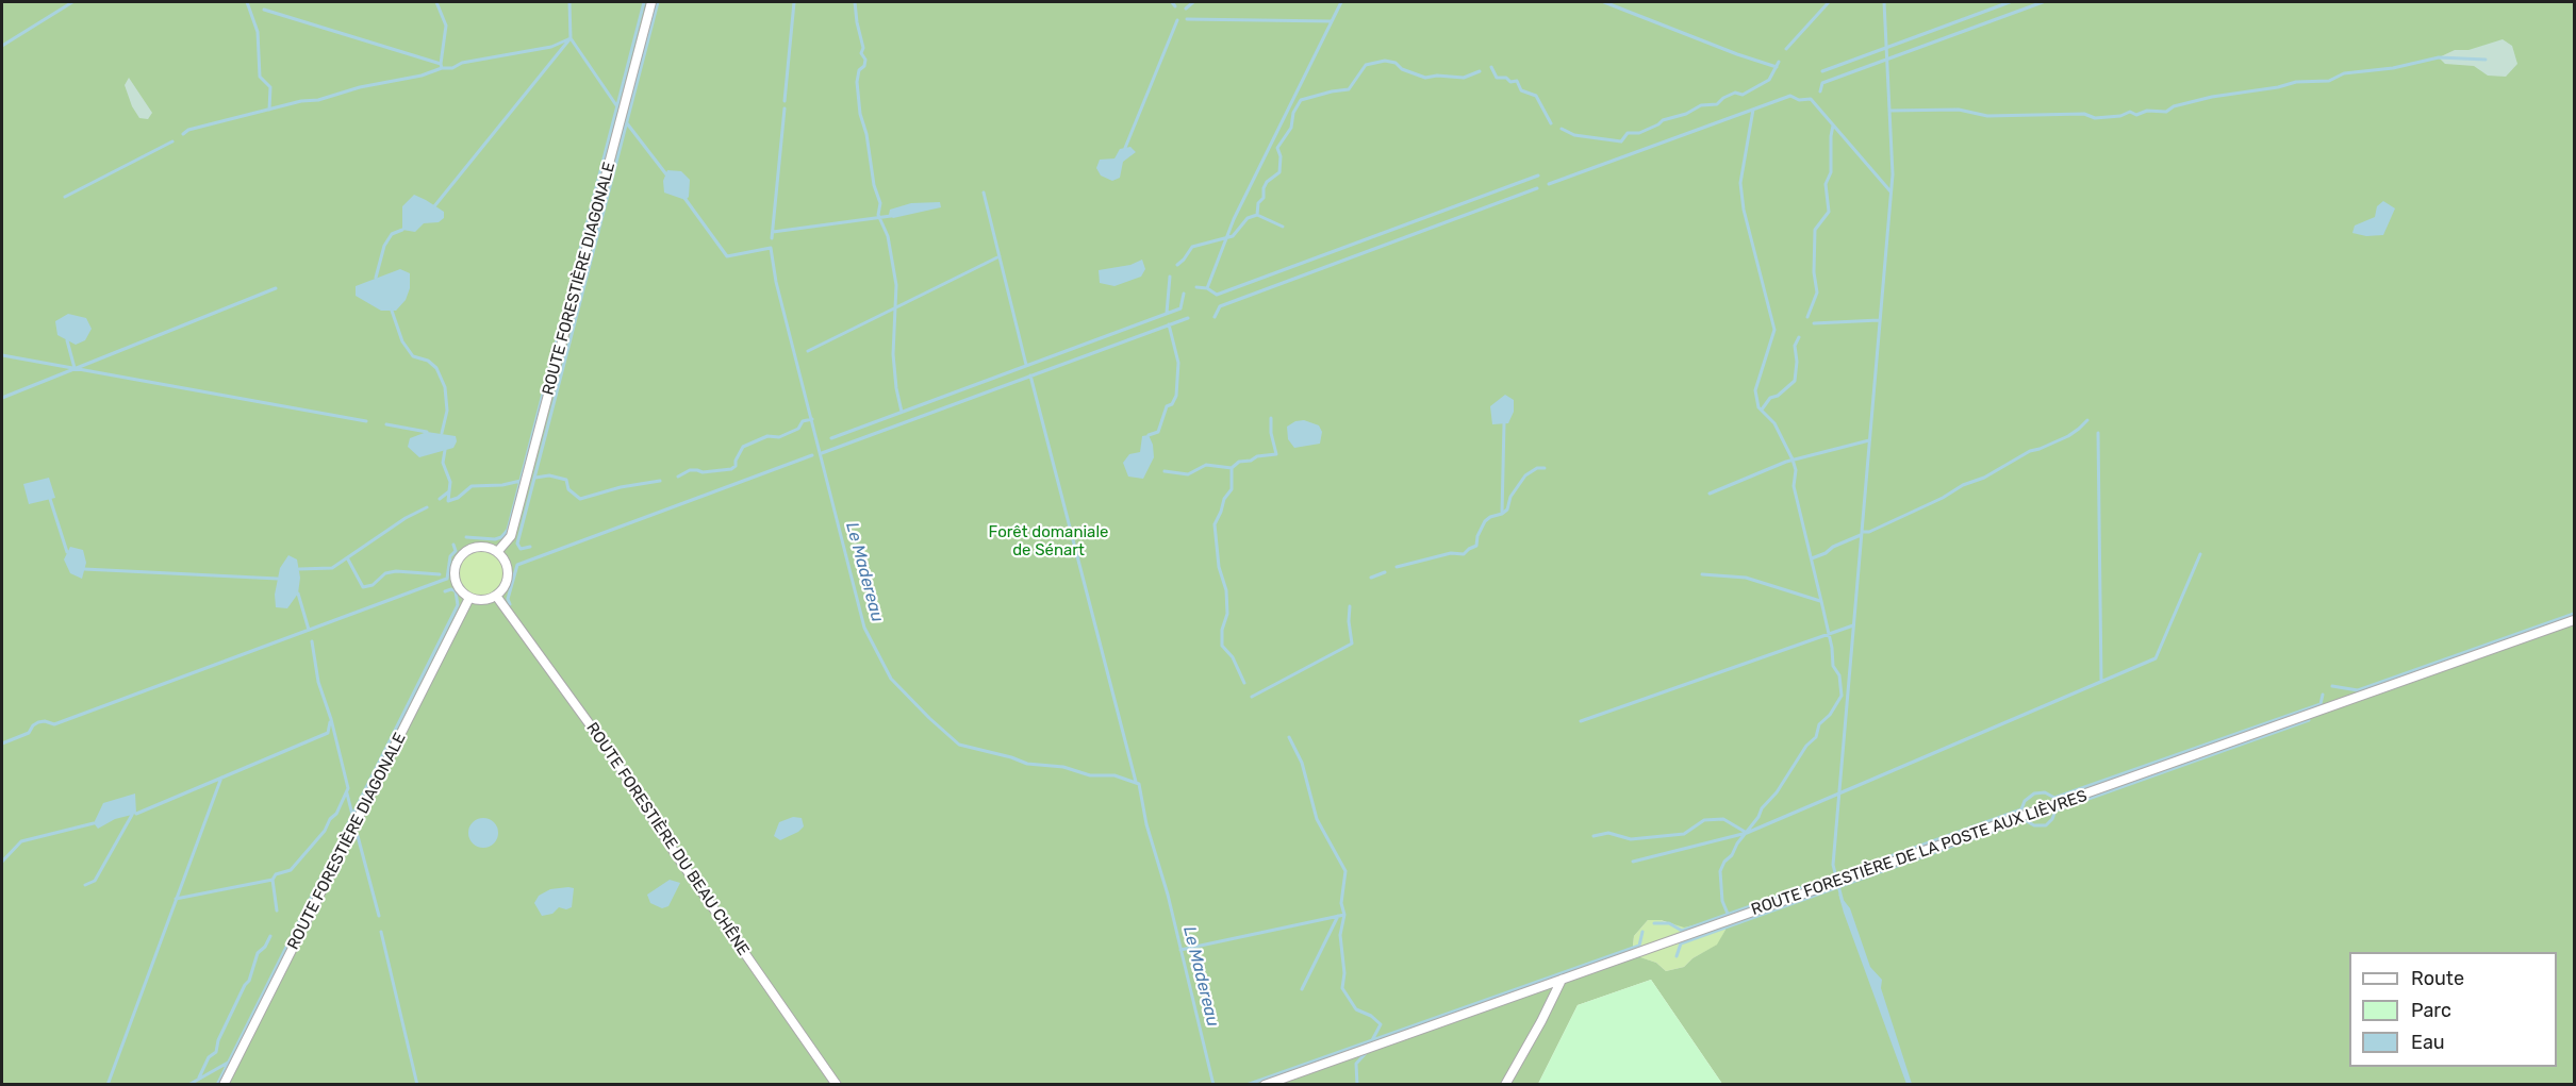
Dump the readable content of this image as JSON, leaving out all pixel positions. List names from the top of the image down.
{
  "streets": {
    "street": ["ROUTE FORESTIÈRE DIAGONALE", "ROUTE FORESTIÈRE DU BEAU CHÊNE", "ROUTE FORESTIÈRE DE LA POSTE AUX LIÈVRES"]
  },
  "crossings": [
    ["ROUTE FORESTIÈRE DIAGONALE", "ROUTE FORESTIÈRE DU BEAU CHÊNE"]
  ],
  "water": ["Le Madereau"],
  "parks": ["Forêt domaniale de Sénart"],
  "legend": ["Route", "Parc", "Eau"]
}
